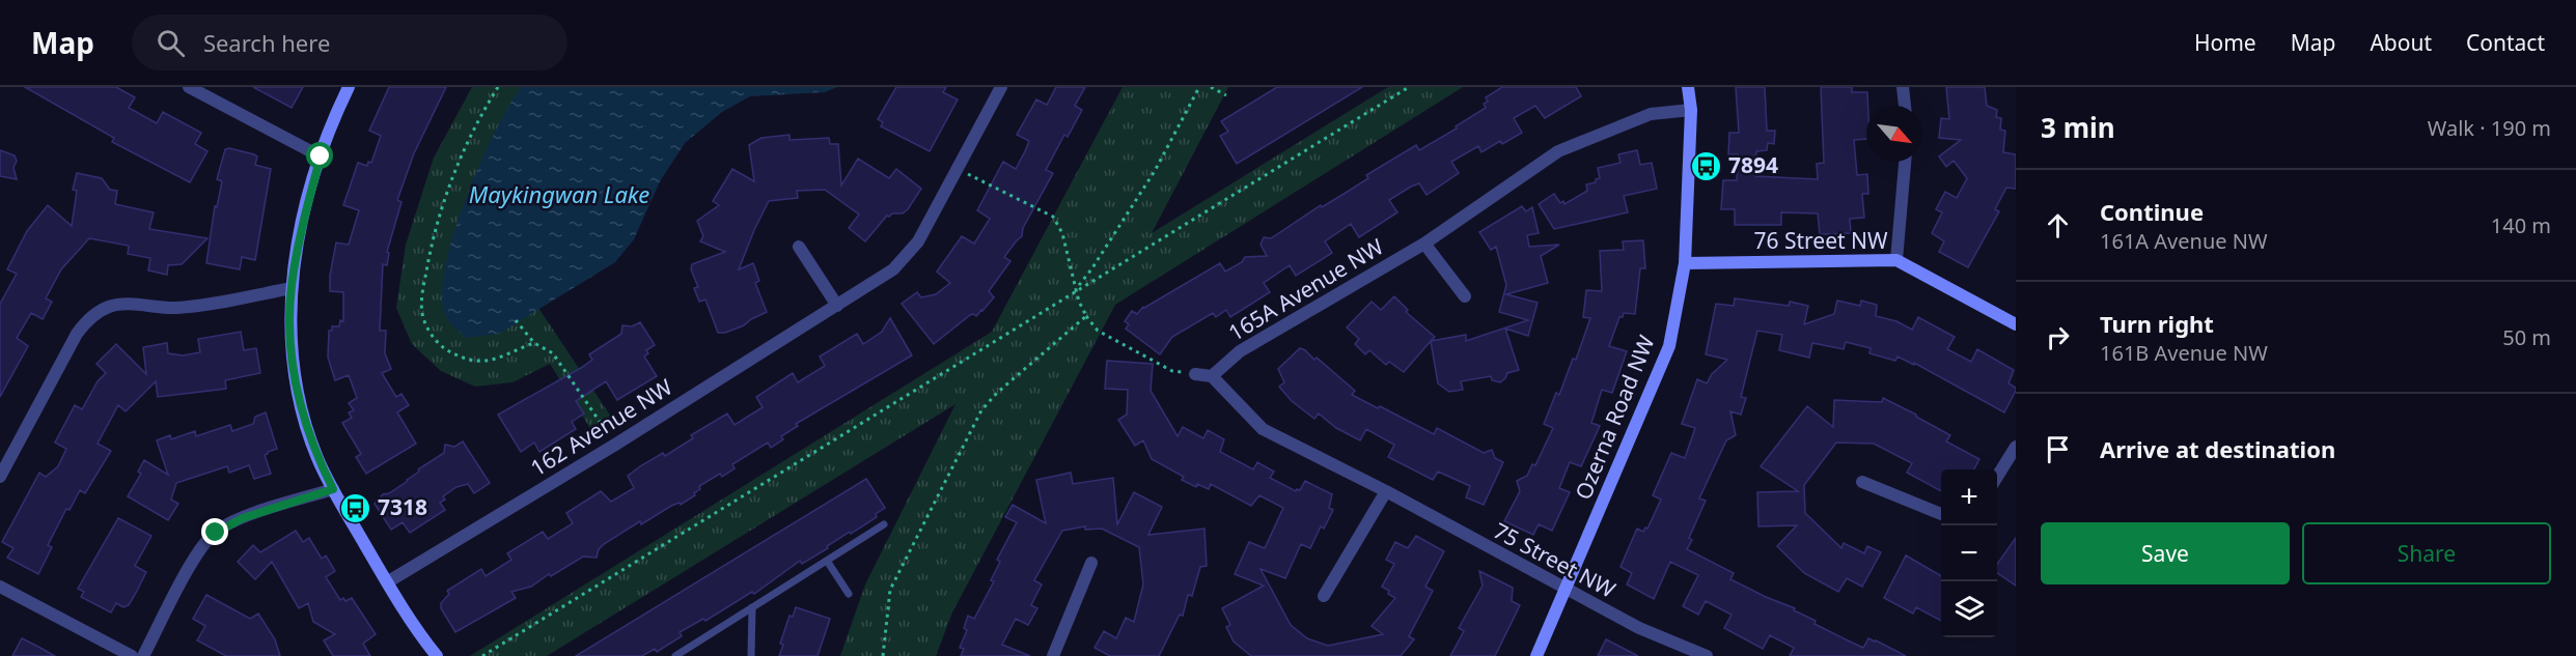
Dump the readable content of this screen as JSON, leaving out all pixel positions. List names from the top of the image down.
{
  "streets": {
    "street": [
      "76 Street NW",
      "165A Avenue NW",
      "Ozerna Road NW",
      "162 Avenue NW",
      "75 Street NW"
    ]
  },
  "crossings": [
    ["76 Street NW", "Ozerna Road NW"],
    ["165A Avenue NW", "Ozerna Road NW"],
    ["165A Avenue NW", "75 Street NW"],
    ["Ozerna Road NW", "75 Street NW"]
  ],
  "water": ["Maykingwan Lake"],
  "places": {
    "bus stop": ["7894", "7318"]
  },
  "north": "bottom right",
  "page": {
    "header": "Map",
    "search": "Search here",
    "nav": [
      "Home",
      "Map",
      "About",
      "Contact"
    ],
    "heading": ["3 min", "Walk · 190 m"],
    "list": [
      ["Continue", "161A Avenue NW", "140 m"],
      ["Turn right", "161B Avenue NW", "50 m"],
      "Arrive at destination"
    ],
    "map_buttons": ["+", "−"],
    "buttons": ["Save", "Share"]
  }
}
